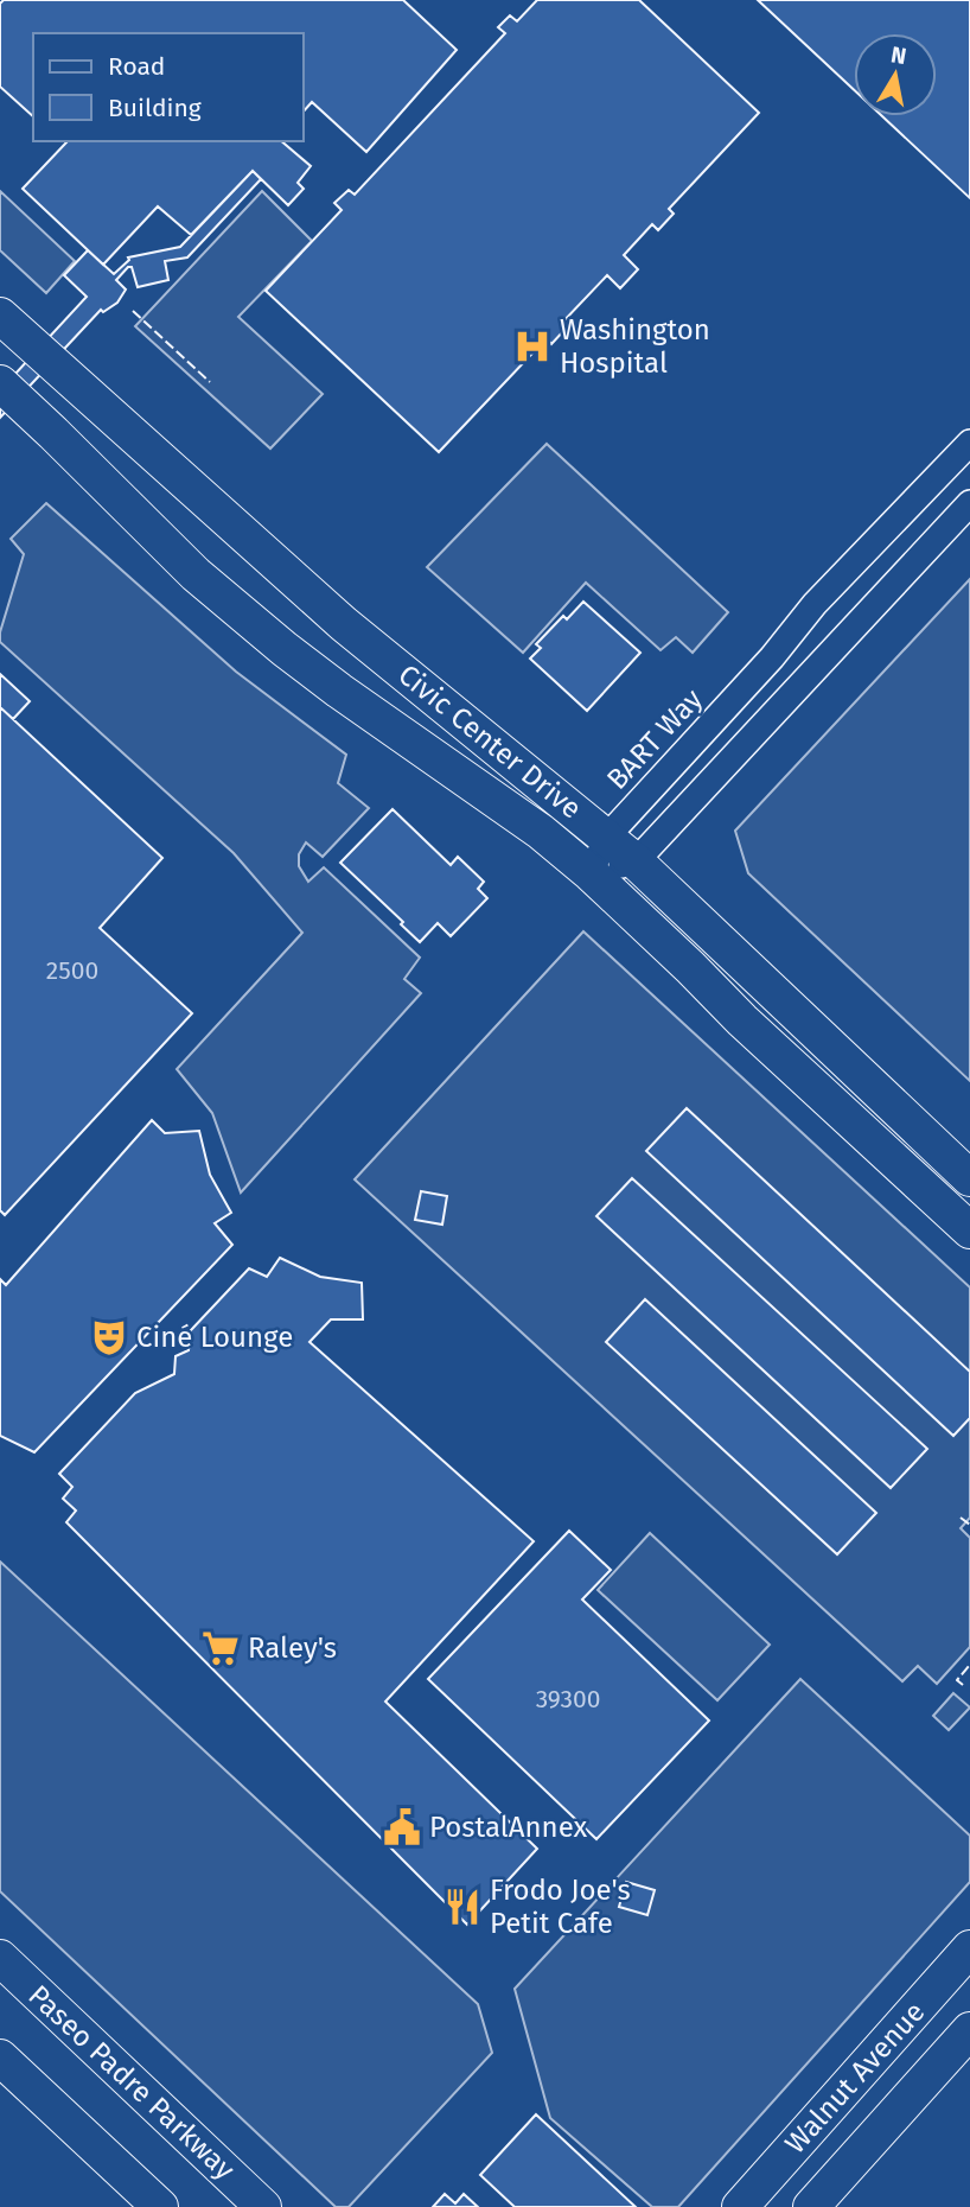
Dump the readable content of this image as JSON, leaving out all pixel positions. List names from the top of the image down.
{
  "streets": {
    "main road": ["Civic Center Drive", "Walnut Avenue", "Paseo Padre Parkway"],
    "street": ["BART Way"]
  },
  "crossings": [
    ["BART Way", "Civic Center Drive"]
  ],
  "places": {
    "hospital": ["Washington Hospital"],
    "theatre": ["Ciné Lounge"],
    "supermarket": ["Raley's"],
    "public building": ["PostalAnnex"],
    "restaurant": ["Frodo Joe's Petit Cafe"]
  },
  "house_numbers": ["2500", "39300"],
  "legend": ["Road", "Building"],
  "north": "top"
}
